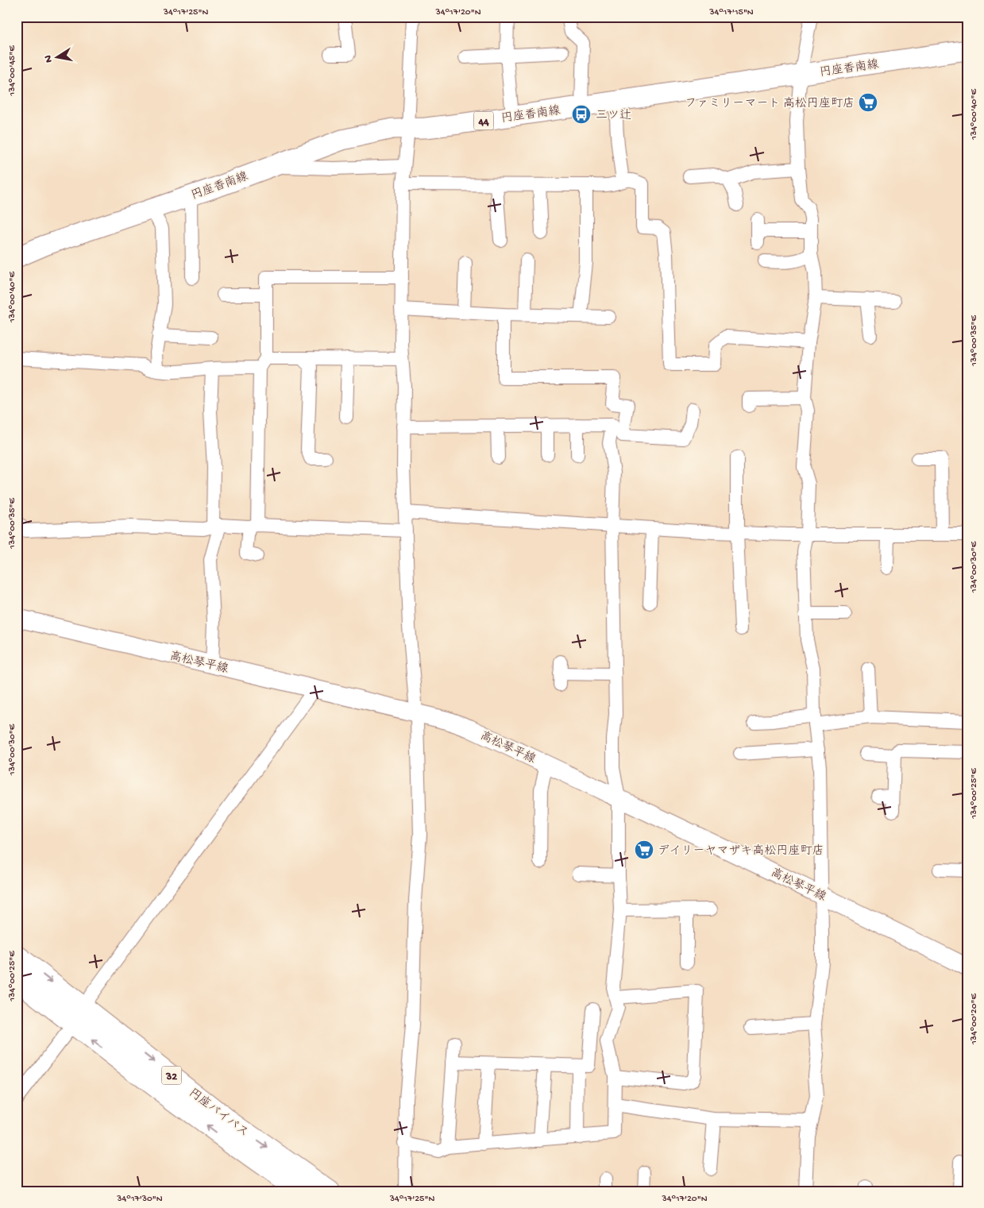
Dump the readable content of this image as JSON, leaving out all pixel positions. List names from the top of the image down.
{
  "streets": {
    "highway": ["32", "円座バイパス"],
    "main road": ["円座香南線", "44", "高松琴平線"]
  },
  "places": {
    "supermarket": ["ファミリーマート 高松円座町店", "デイリーヤマザキ高松円座町店"],
    "bus stop": ["三ツ辻"]
  },
  "north": "left",
  "coordinates": [
    "34°17'25\"N",
    "34°17'20\"N",
    "34°17'15\"N",
    "134°00'45\"E",
    "134°00'40\"E",
    "134°00'35\"E",
    "134°00'30\"E",
    "134°00'25\"E",
    "134°00'20\"E",
    "34°17'30\"N"
  ]
}
